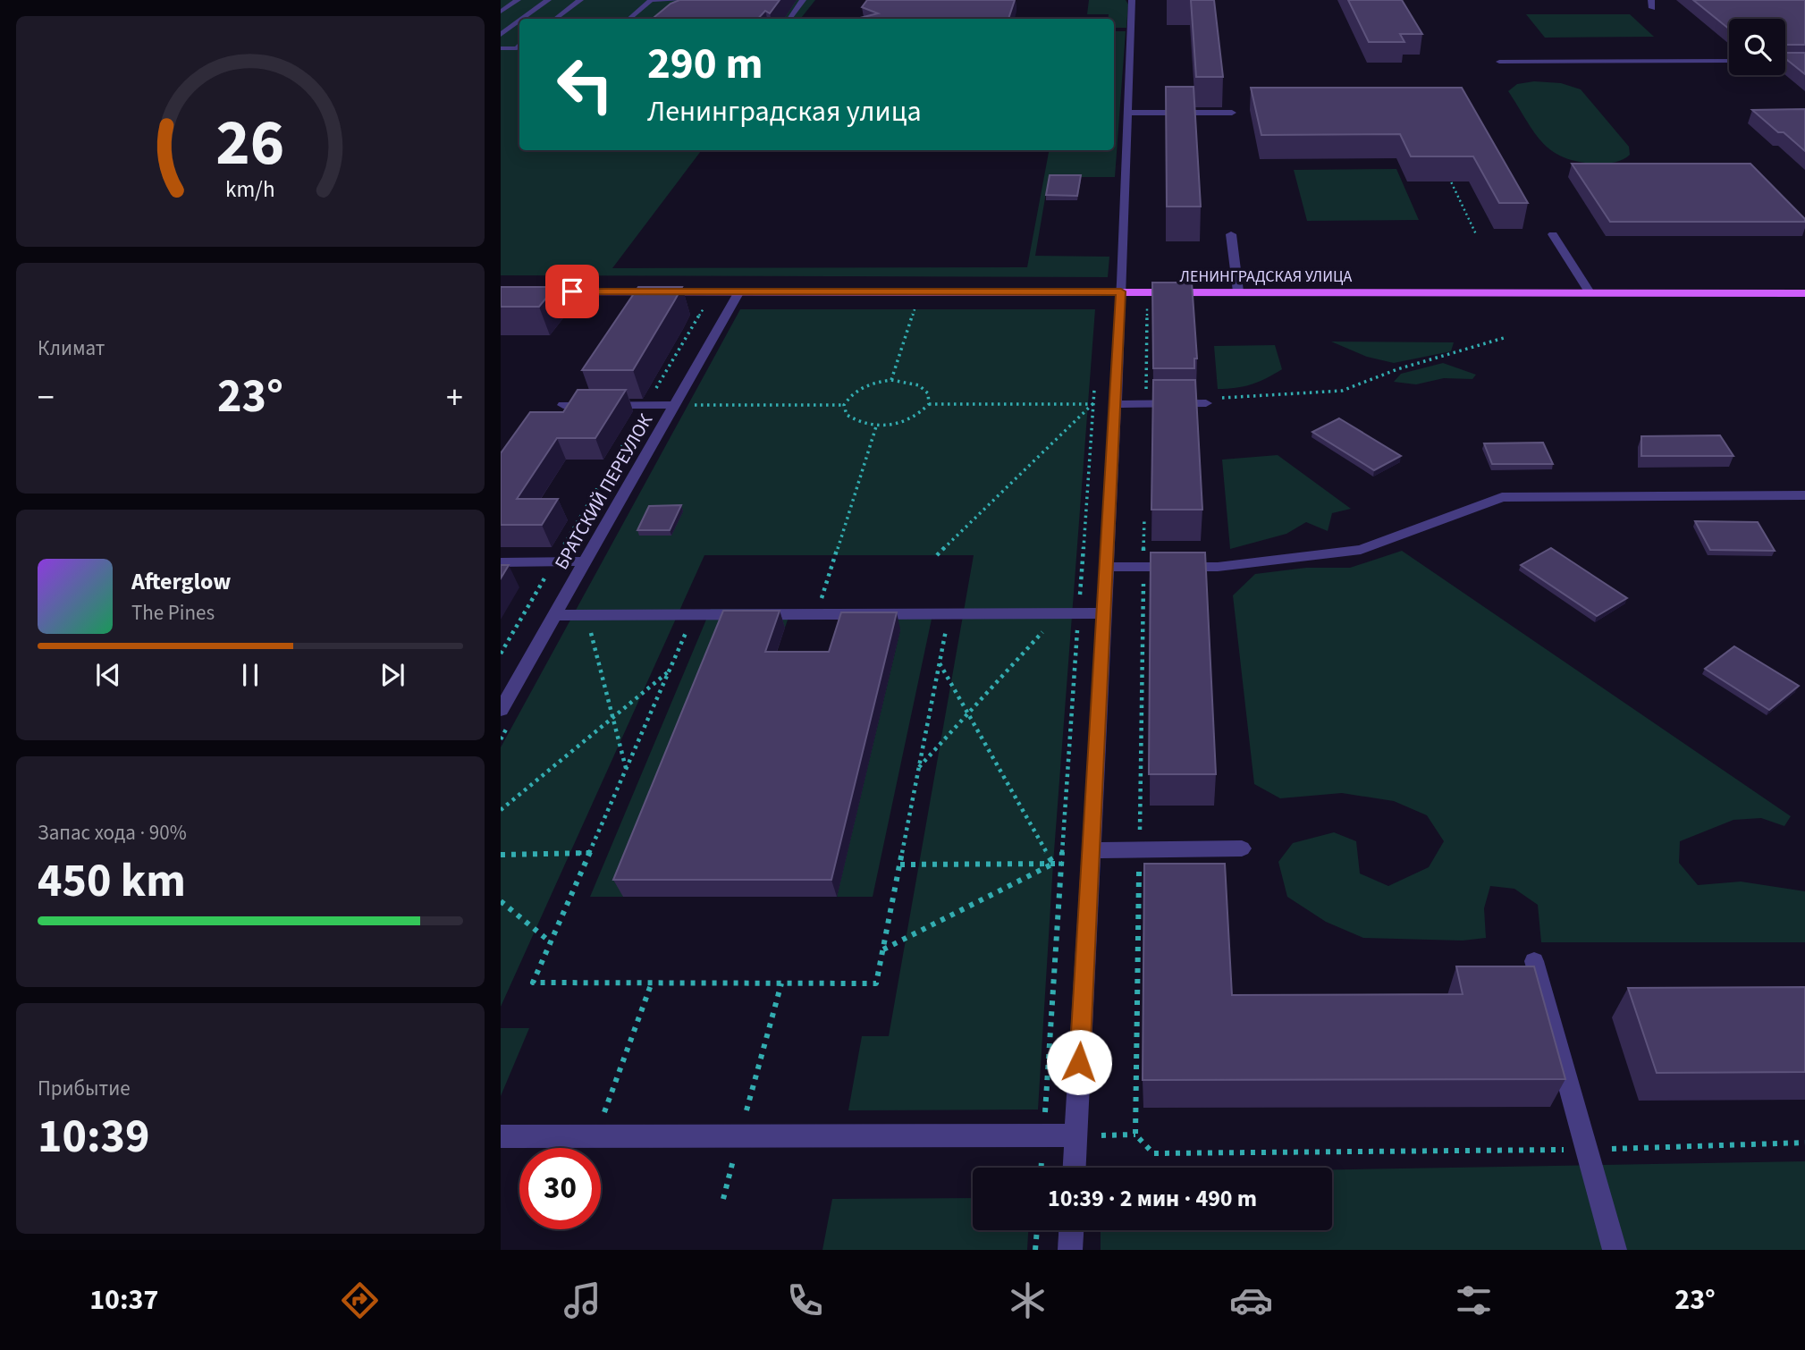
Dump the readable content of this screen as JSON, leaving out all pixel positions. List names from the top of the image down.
{
  "streets": {
    "main road": ["ЛЕНИНГРАДСКАЯ УЛИЦА"],
    "street": ["БРАТСКИЙ ПЕРЕУЛОК"]
  },
  "crossings": [
    ["ЛЕНИНГРАДСКАЯ УЛИЦА", "БРАТСКИЙ ПЕРЕУЛОК"]
  ],
  "page": {
    "turn": ["290 m", "Ленинградская улица"],
    "tile": [
      "Климат",
      ["Запас хода · 90%", "450 km"],
      ["Прибытие", "10:39"]
    ],
    "heat": ["−", "23°", "+"],
    "song": ["Afterglow", "The Pines"],
    "limit": "30",
    "trip": "10:39 · 2 мин · 490 m",
    "tabs": ["10:37", "23°"],
    "gauge": ["26", "km/h"]
  }
}
